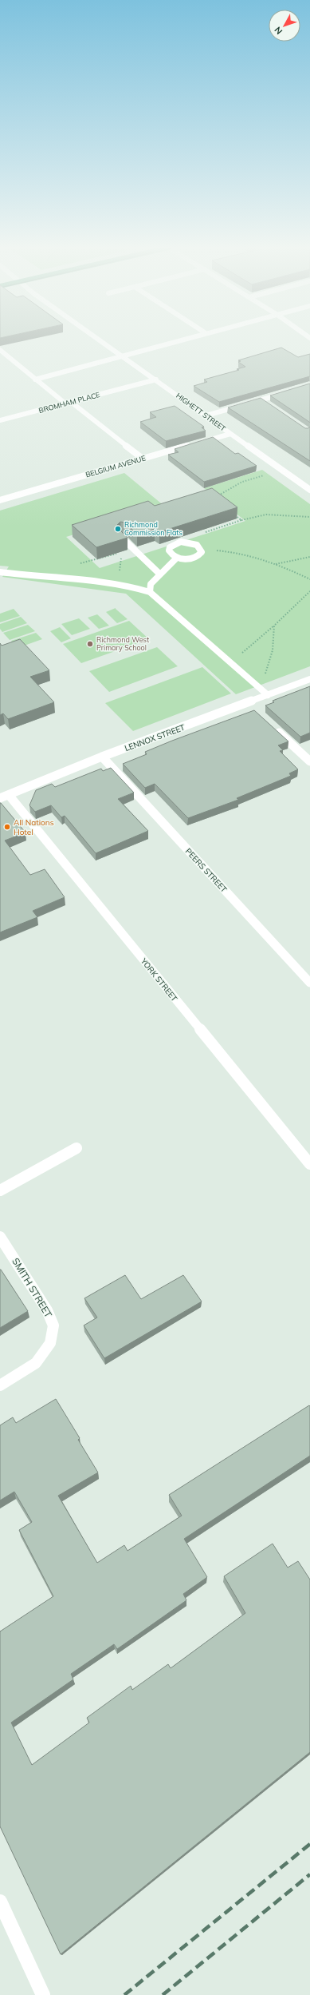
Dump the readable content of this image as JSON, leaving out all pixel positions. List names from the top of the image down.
{
  "streets": {
    "street": [
      "BROMHAM PLACE",
      "HIGHETT STREET",
      "BELGIUM AVENUE",
      "LENNOX STREET",
      "PEERS STREET",
      "YORK STREET",
      "SMITH STREET"
    ]
  },
  "crossings": [
    ["BROMHAM PLACE", "HIGHETT STREET"],
    ["HIGHETT STREET", "BELGIUM AVENUE"],
    ["LENNOX STREET", "PEERS STREET"],
    ["LENNOX STREET", "YORK STREET"]
  ],
  "places": ["Richmond Commission Flats", "Richmond West Primary School", "All Nations Hotel"],
  "north": "bottom left"
}
